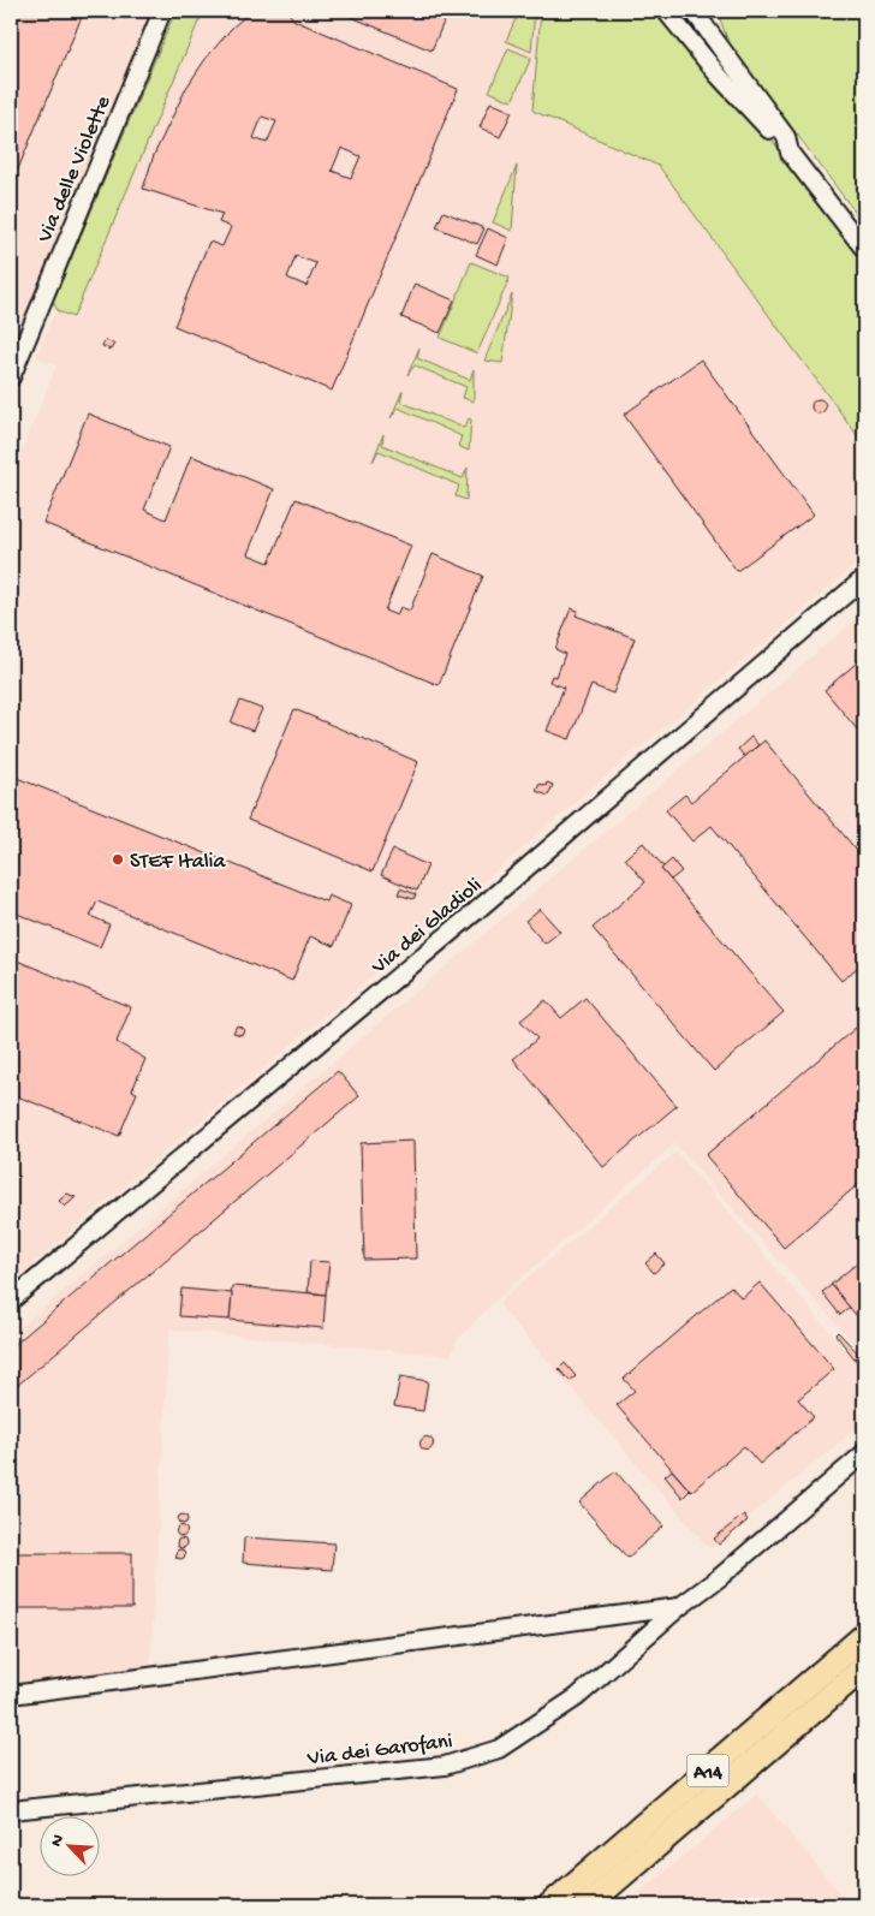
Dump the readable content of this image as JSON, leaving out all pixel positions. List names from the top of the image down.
{
  "streets": {
    "highway": ["A14"],
    "street": ["Via delle Violette", "Via dei Gladioli", "Via dei Garofani"]
  },
  "places": ["STEF Italia"],
  "north": "top left"
}
